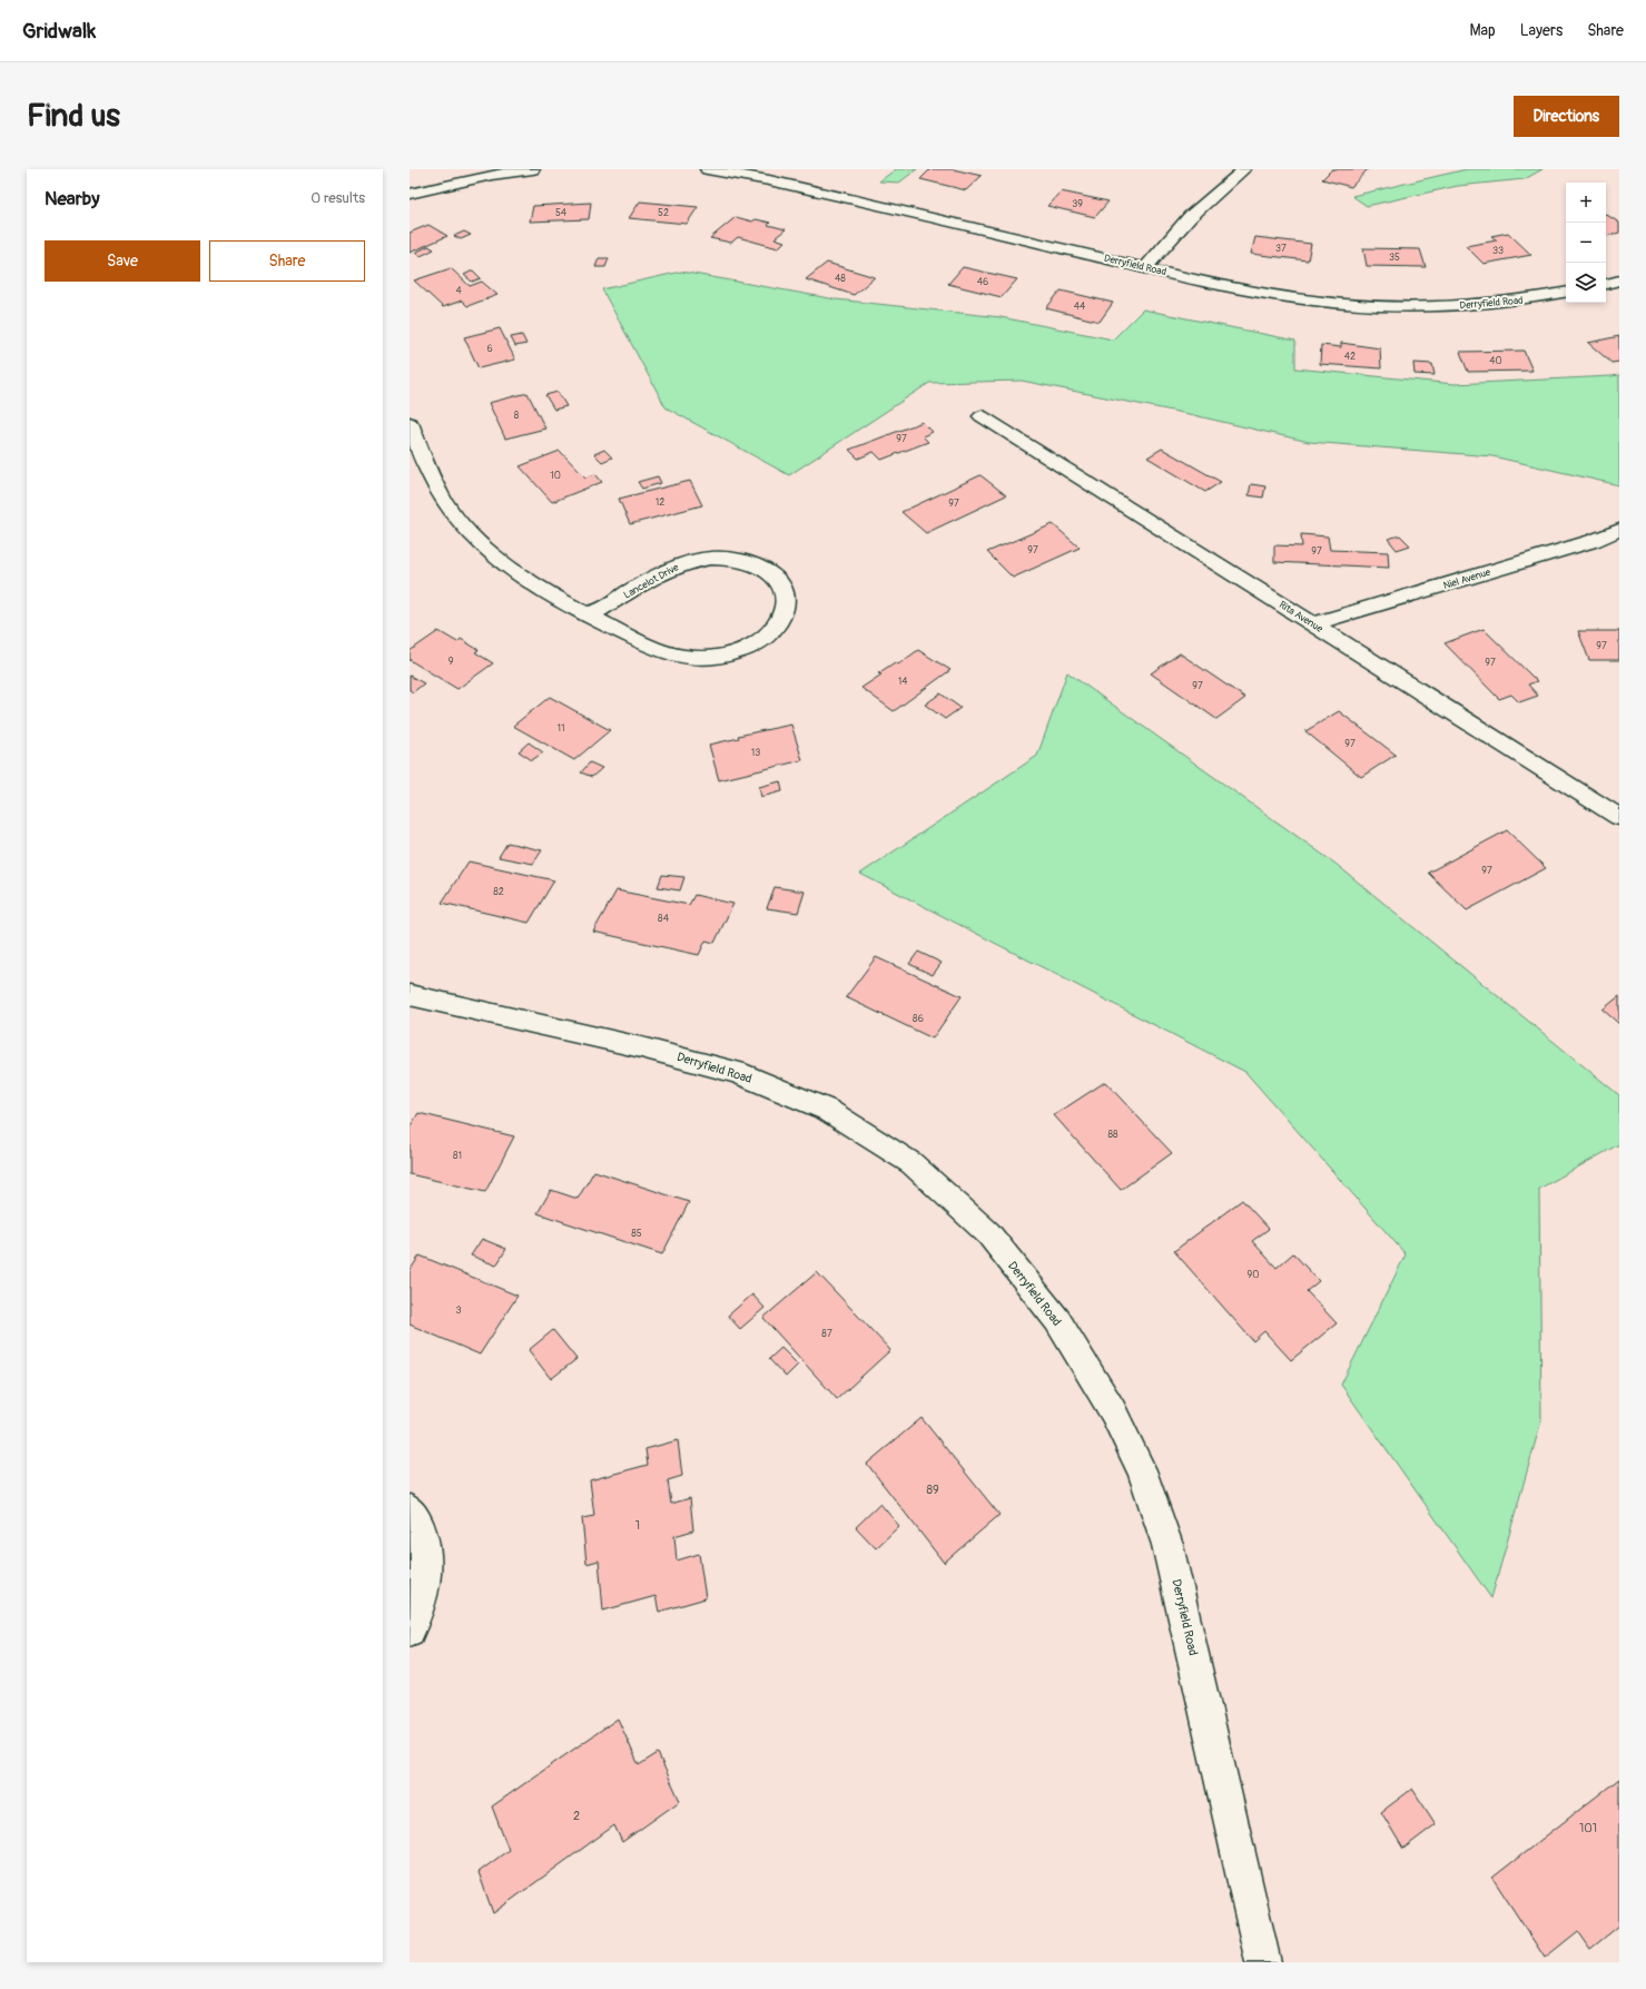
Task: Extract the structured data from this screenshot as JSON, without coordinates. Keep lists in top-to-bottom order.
{
  "streets": {
    "street": [
      "Derryfield Road",
      "Niel Avenue",
      "Lancelot Drive",
      "Rita Avenue"
    ]
  },
  "crossings": [
    ["Niel Avenue", "Rita Avenue"]
  ],
  "house_numbers": [
    "39",
    "54",
    "52",
    "37",
    "33",
    "35",
    "48",
    "46",
    "4",
    "44",
    "6",
    "42",
    "40",
    "8",
    "97",
    "10",
    "12",
    "97",
    "97",
    "97",
    "97",
    "9",
    "97",
    "14",
    "97",
    "11",
    "97",
    "13",
    "97",
    "82",
    "84",
    "86",
    "88",
    "81",
    "85",
    "90",
    "3",
    "87",
    "89",
    "1",
    "2",
    "101"
  ],
  "page": {
    "header": "Gridwalk",
    "nav": ["Map", "Layers", "Share"],
    "buttons": [
      "Directions",
      ["Save", "Share"]
    ],
    "title": "Find us",
    "heading": ["Nearby", "0 results"],
    "map_buttons": ["+", "−"]
  }
}
